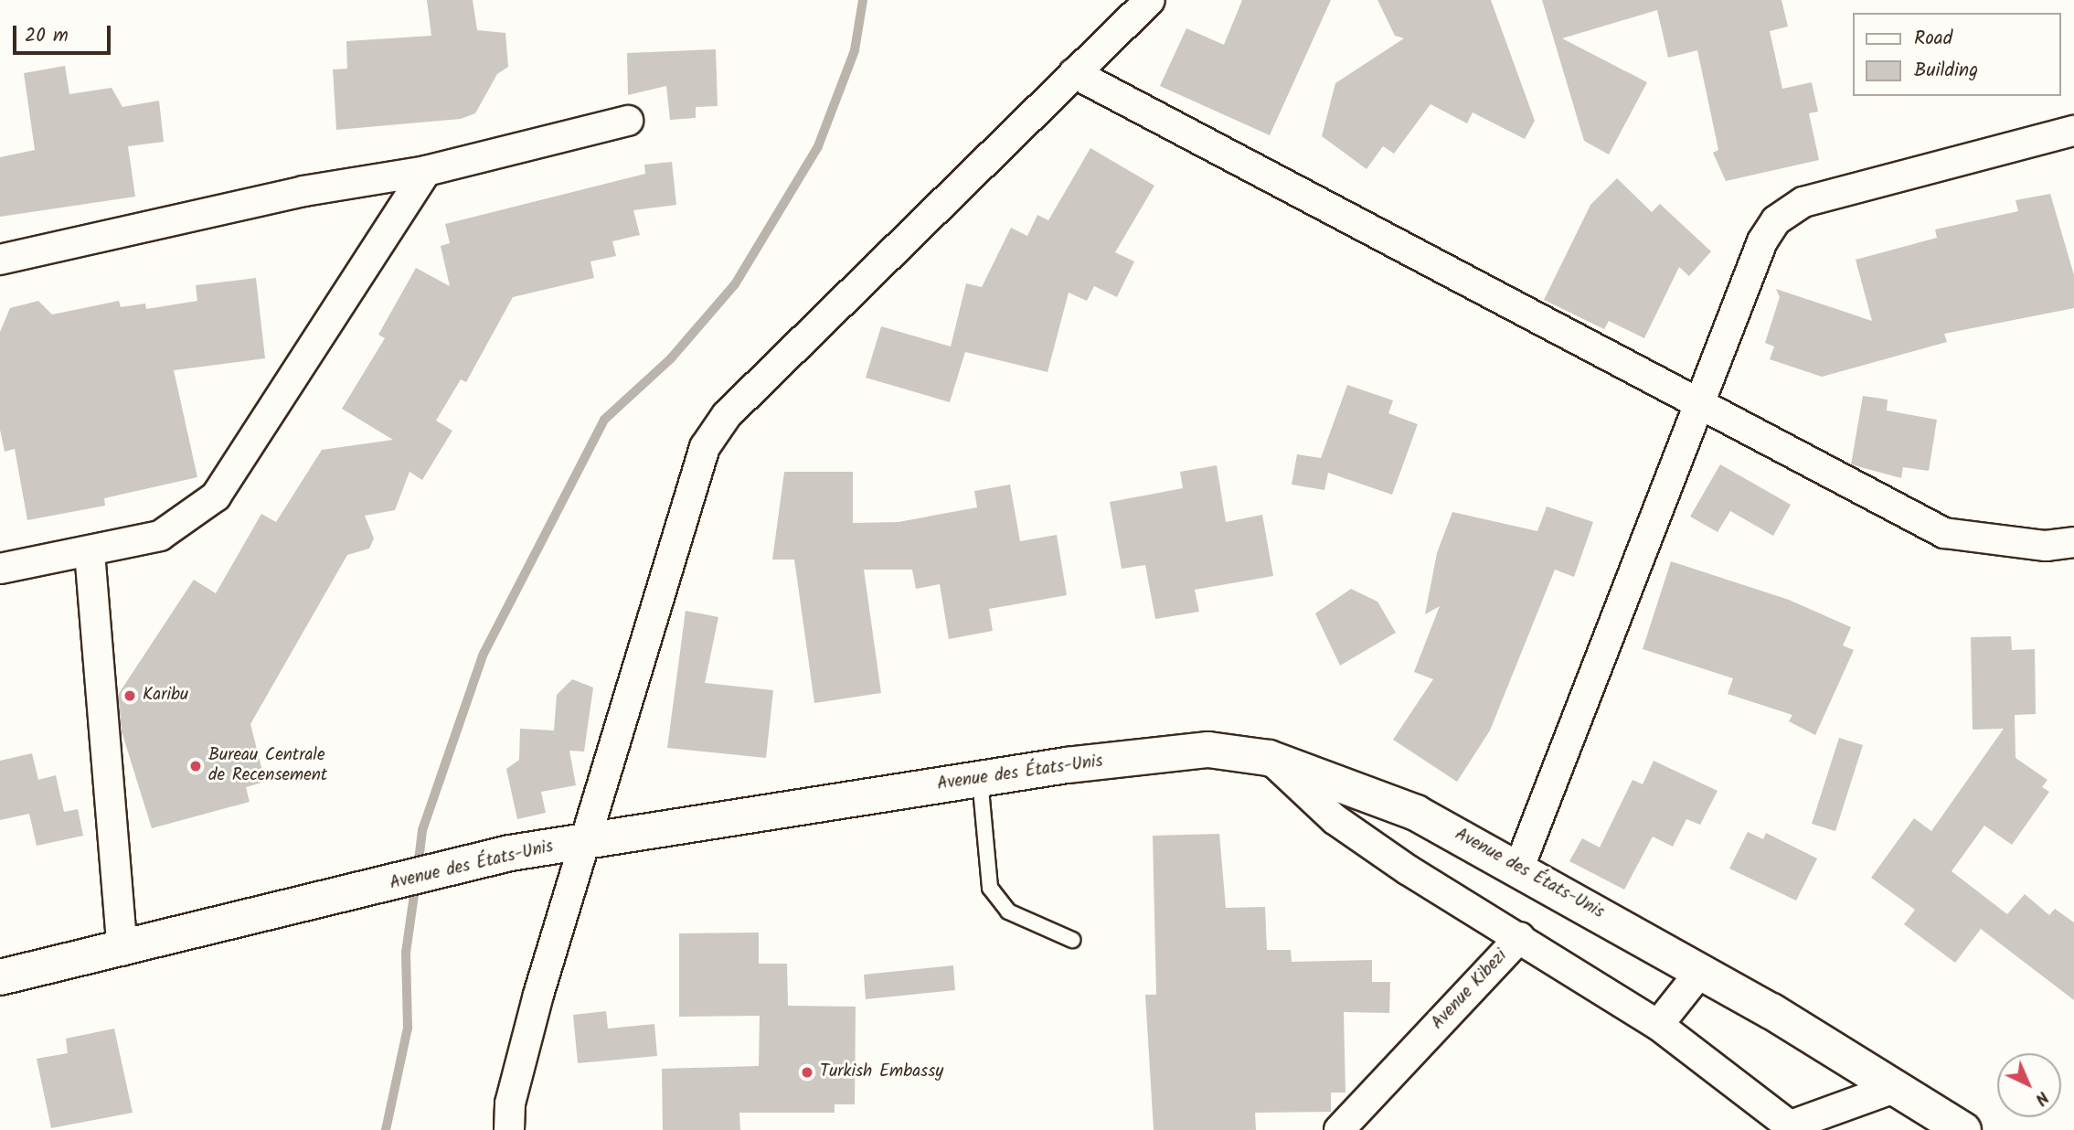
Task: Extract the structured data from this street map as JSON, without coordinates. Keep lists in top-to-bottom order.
{
  "streets": {
    "street": ["Avenue des États-Unis", "Avenue Kibezi"]
  },
  "places": ["Karibu", "Bureau Centrale de Recensement", "Turkish Embassy"],
  "legend": ["Road", "Building"],
  "scale_bar": "20 m",
  "north": "bottom right"
}
